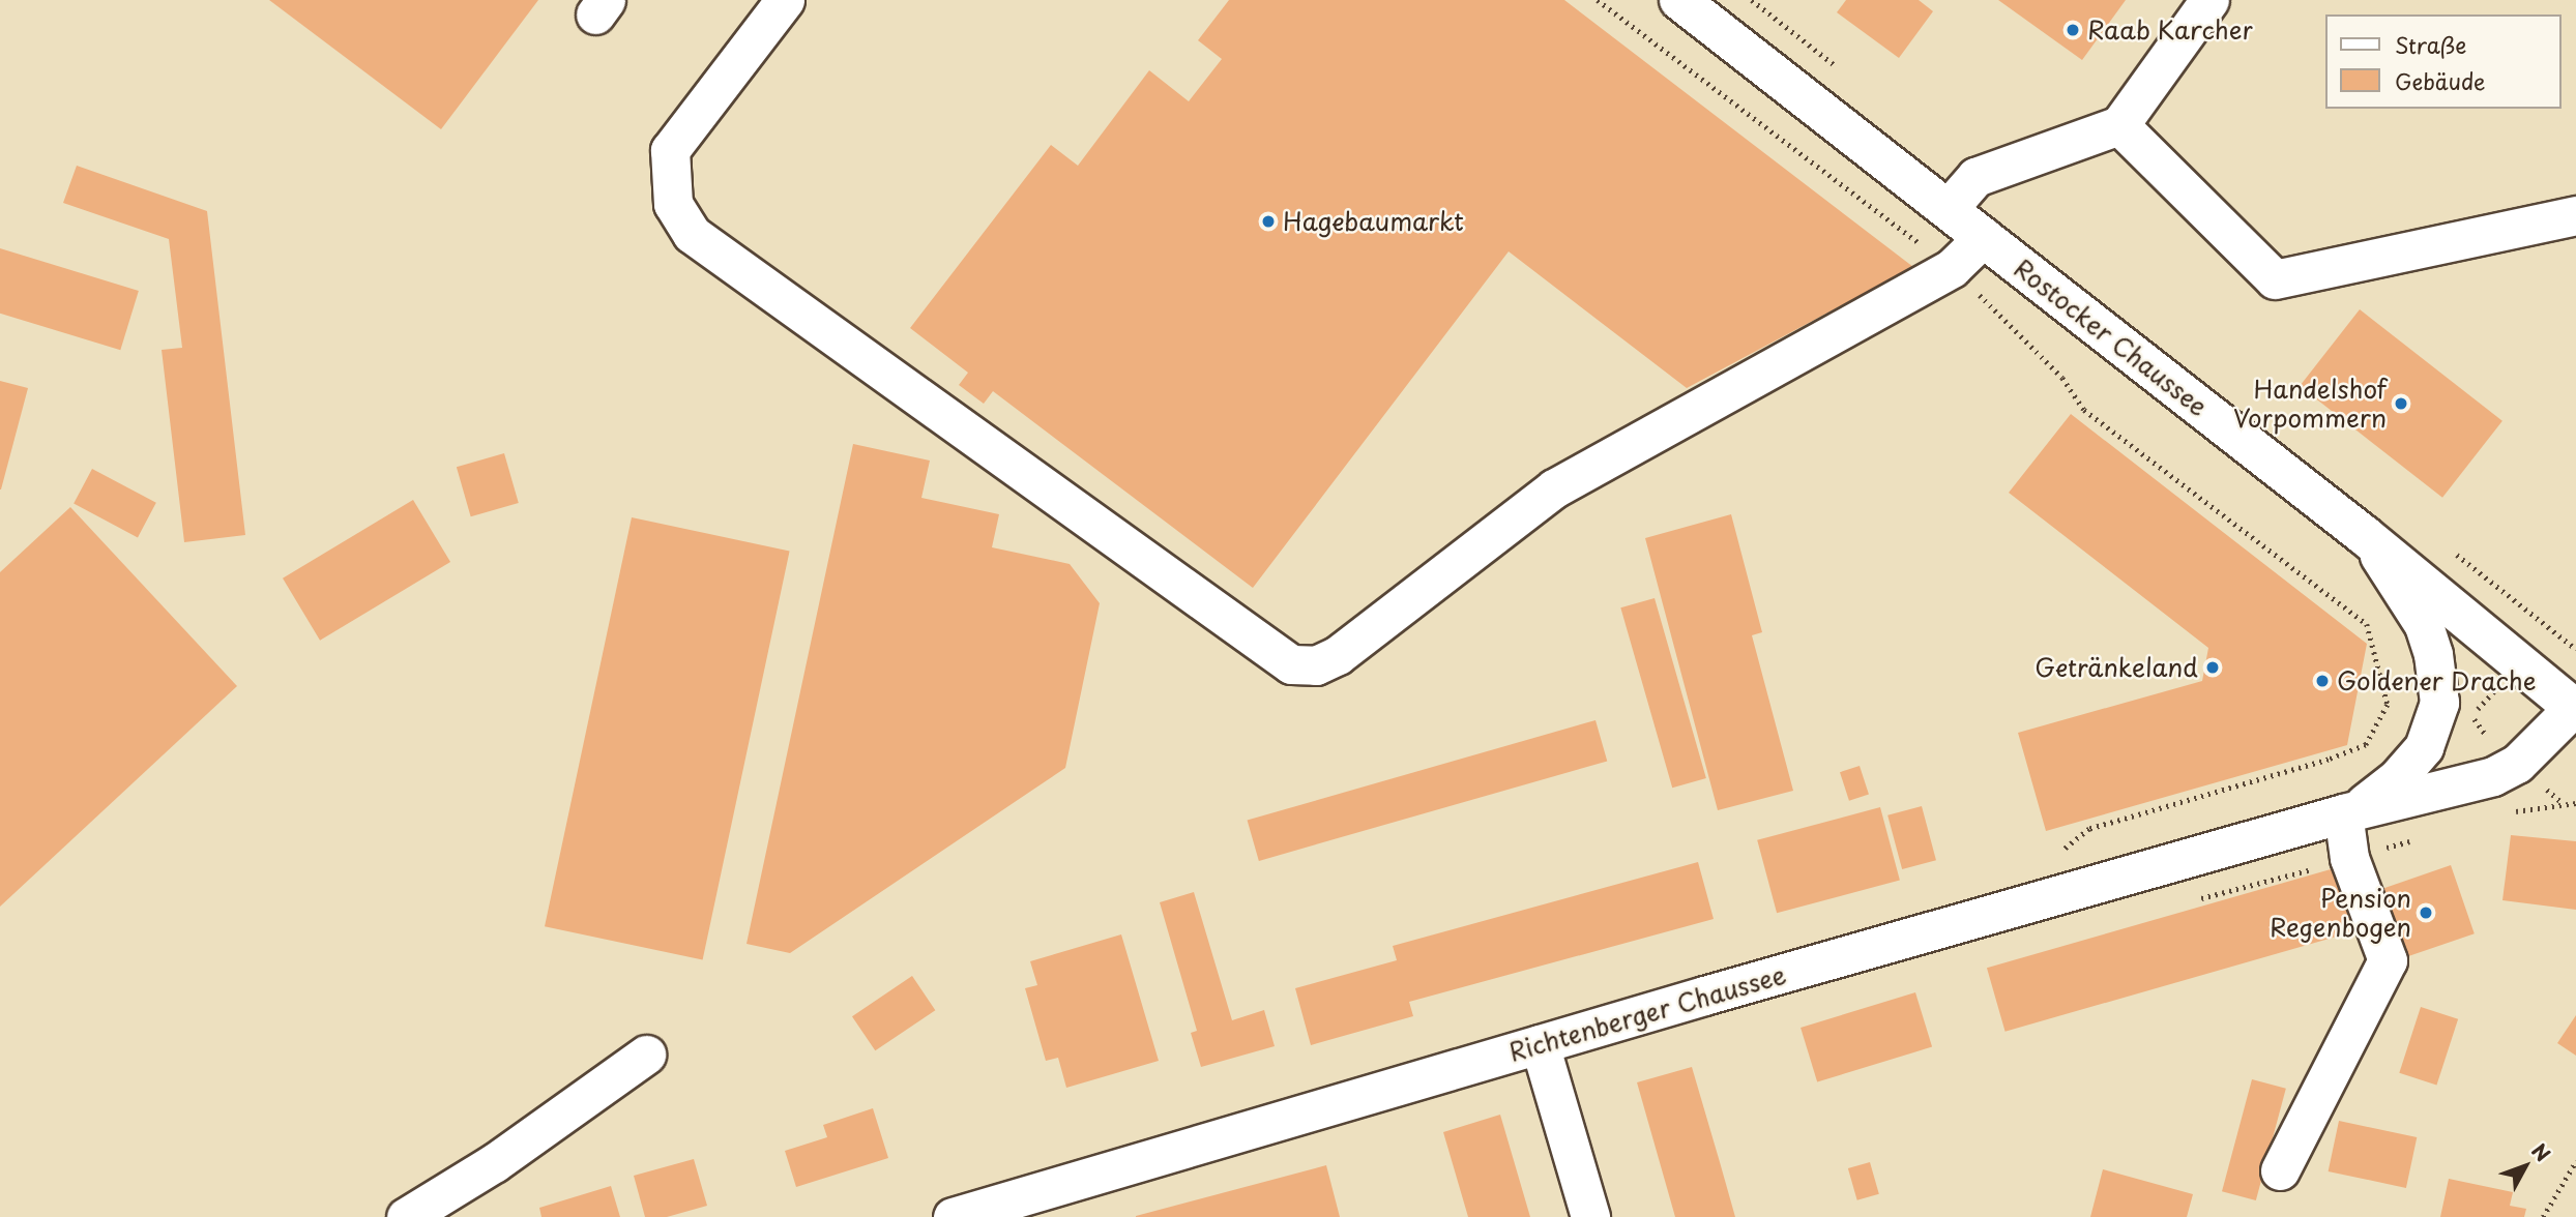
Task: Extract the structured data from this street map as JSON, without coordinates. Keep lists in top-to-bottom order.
{
  "streets": {
    "main road": ["Rostocker Chaussee"],
    "street": ["Richtenberger Chaussee"]
  },
  "crossings": [
    ["Rostocker Chaussee", "Richtenberger Chaussee"]
  ],
  "places": [
    "Raab Karcher",
    "Hagebaumarkt",
    "Handelshof Vorpommern",
    "Getränkeland",
    "Goldener Drache",
    "Pension Regenbogen"
  ],
  "legend": ["Straße", "Gebäude"],
  "north": "top right"
}
